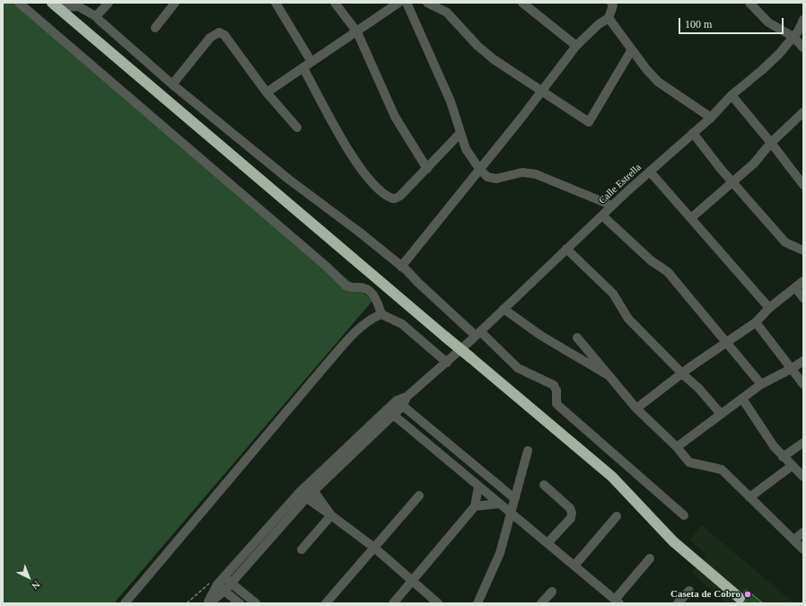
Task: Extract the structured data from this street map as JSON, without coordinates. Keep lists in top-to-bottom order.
{
  "streets": {
    "street": ["Calle Estrella"]
  },
  "places": ["Caseta de Cobro"],
  "scale_bar": "100 m",
  "north": "bottom right"
}
